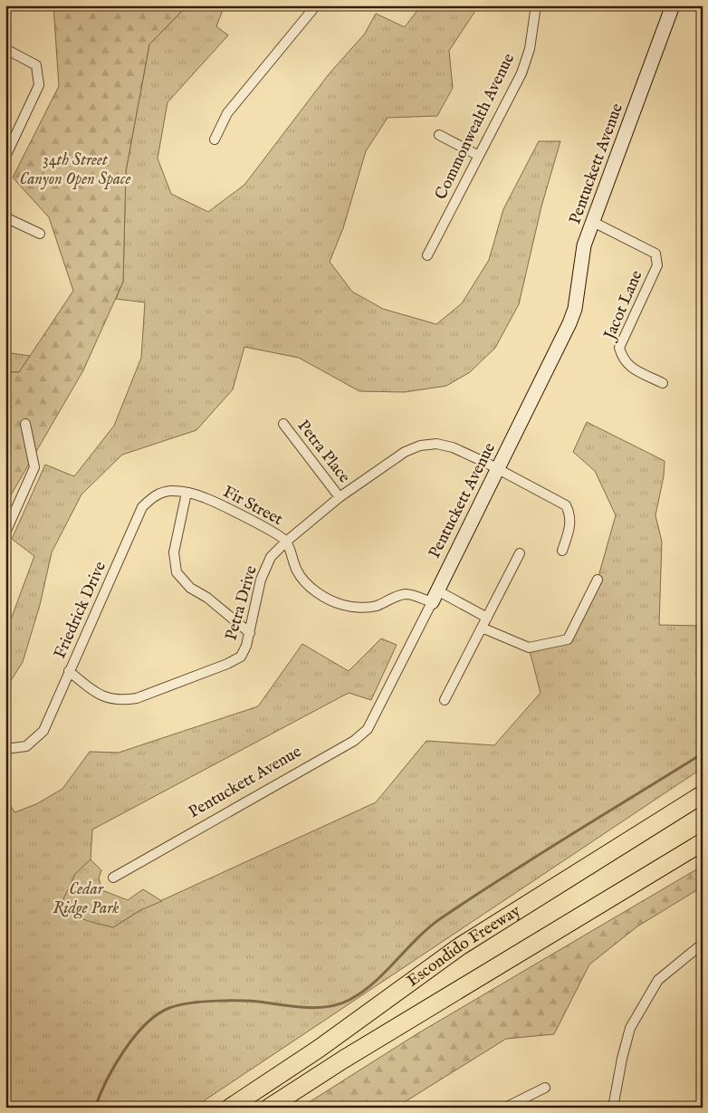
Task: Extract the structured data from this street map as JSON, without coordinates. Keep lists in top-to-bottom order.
{
  "streets": {
    "highway": ["Escondido Freeway"],
    "street": [
      "Commonwealth Avenue",
      "Pentuckett Avenue",
      "Jacot Lane",
      "Petra Place",
      "Fir Street",
      "Petra Drive",
      "Friedrick Drive"
    ]
  },
  "crossings": [
    ["Pentuckett Avenue", "Jacot Lane"],
    ["Pentuckett Avenue", "Fir Street"],
    ["Pentuckett Avenue", "Petra Drive"],
    ["Petra Place", "Petra Drive"],
    ["Fir Street", "Petra Drive"],
    ["Fir Street", "Friedrick Drive"],
    ["Petra Drive", "Friedrick Drive"]
  ],
  "parks": ["34th Street Canyon Open Space", "Cedar Ridge Park"]
}
